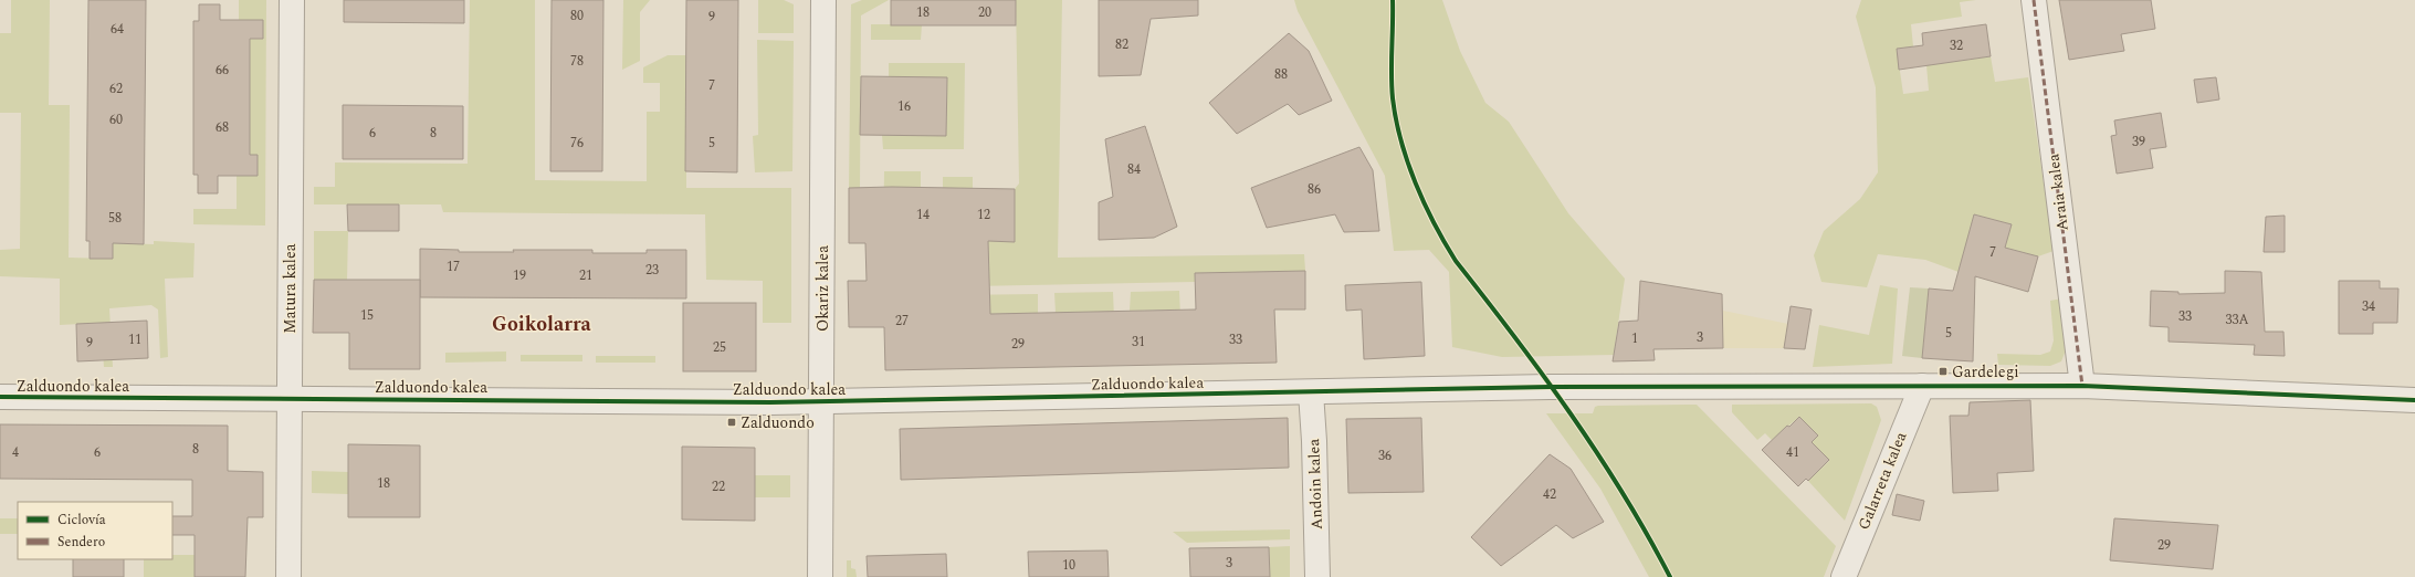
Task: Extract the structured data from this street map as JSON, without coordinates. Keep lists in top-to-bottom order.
{
  "streets": {
    "street": [
      "Araia kalea",
      "Matura kalea",
      "Okariz kalea",
      "Zalduondo kalea",
      "Galarreta kalea",
      "Andoin kalea"
    ]
  },
  "crossings": [
    ["Araia kalea", "Zalduondo kalea"],
    ["Matura kalea", "Zalduondo kalea"],
    ["Okariz kalea", "Zalduondo kalea"],
    ["Zalduondo kalea", "Galarreta kalea"],
    ["Zalduondo kalea", "Andoin kalea"]
  ],
  "districts": ["Goikolarra"],
  "places": {
    "transit": ["Gardelegi", "Zalduondo"]
  },
  "house_numbers": [
    "18",
    "20",
    "80",
    "9",
    "64",
    "82",
    "32",
    "78",
    "66",
    "88",
    "7",
    "62",
    "16",
    "60",
    "68",
    "6",
    "8",
    "39",
    "76",
    "5",
    "84",
    "86",
    "14",
    "12",
    "58",
    "7",
    "17",
    "23",
    "19",
    "21",
    "34",
    "15",
    "33",
    "33A",
    "27",
    "5",
    "3",
    "1",
    "11",
    "33",
    "31",
    "9",
    "29",
    "25",
    "8",
    "4",
    "6",
    "41",
    "36",
    "18",
    "22",
    "42",
    "29",
    "3",
    "10"
  ],
  "legend": ["Ciclovía", "Sendero"]
}
